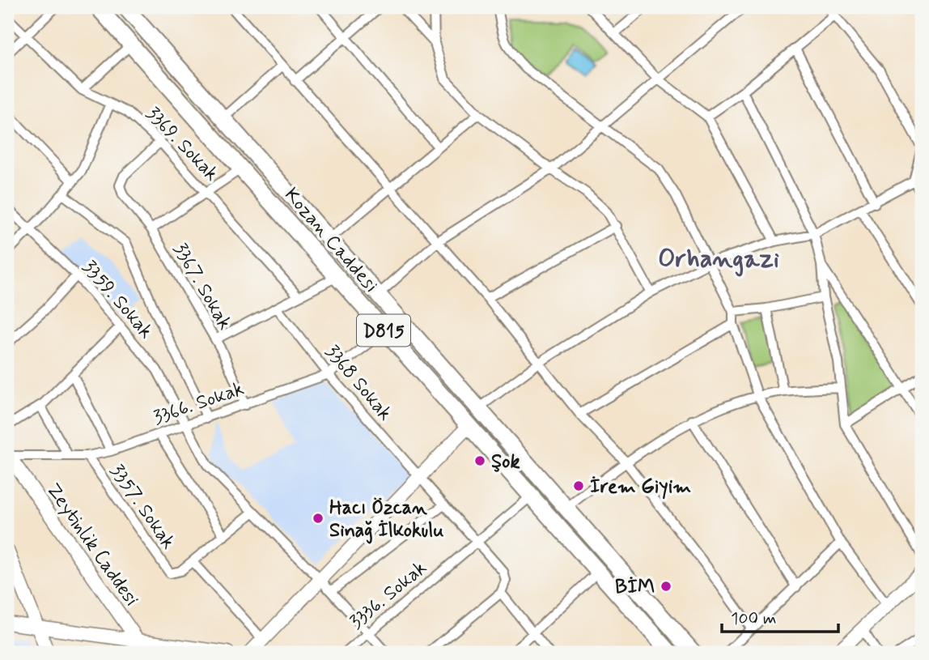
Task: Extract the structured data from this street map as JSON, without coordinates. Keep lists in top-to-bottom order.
{
  "streets": {
    "highway": ["Kozan Caddesi", "D815"],
    "street": [
      "3369. Sokak",
      "3367. Sokak",
      "3359. Sokak",
      "3368 Sokak",
      "3366. Sokak",
      "3357. Sokak",
      "Zeytinlik Caddesi",
      "3336. Sokak"
    ]
  },
  "crossings": [
    ["3369. Sokak", "3367. Sokak"],
    ["Kozan Caddesi", "3366. Sokak"],
    ["Kozan Caddesi", "3336. Sokak"],
    ["3367. Sokak", "3366. Sokak"],
    ["3359. Sokak", "3366. Sokak"],
    ["3359. Sokak", "3357. Sokak"],
    ["3359. Sokak", "3336. Sokak"],
    ["3368 Sokak", "3366. Sokak"],
    ["3368 Sokak", "3336. Sokak"],
    ["3366. Sokak", "3357. Sokak"],
    ["3366. Sokak", "Zeytinlik Caddesi"]
  ],
  "districts": ["Orhangazi"],
  "places": [
    "Şok",
    "İrem Giyim",
    "Hacı Özcan Sinağ İlkokulu",
    "BİM"
  ],
  "scale_bar": "100 m"
}
